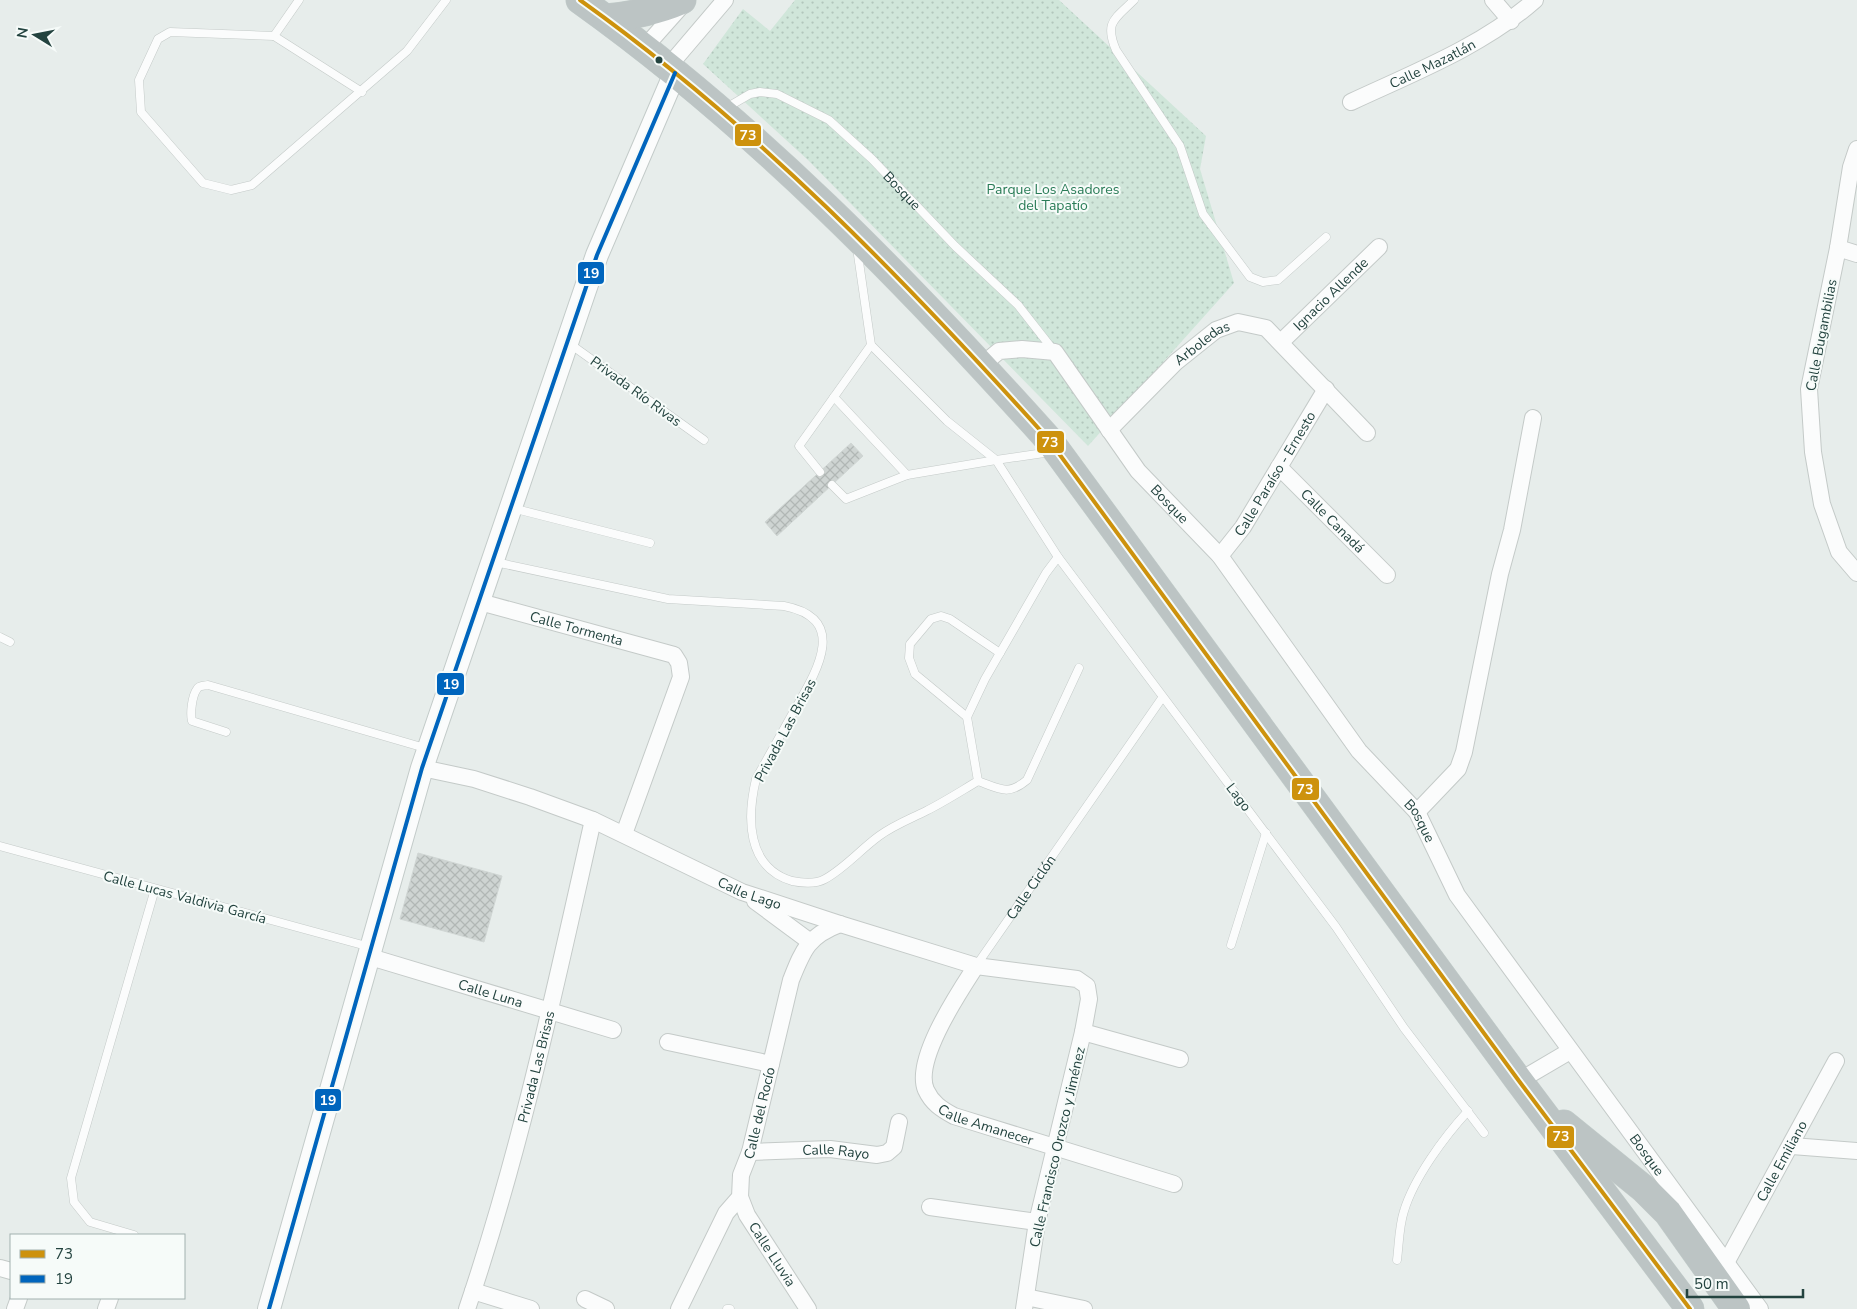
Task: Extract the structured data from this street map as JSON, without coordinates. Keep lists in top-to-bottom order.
{
  "streets": {
    "street": [
      "Calle Mazatlán",
      "Bosque",
      "Ignacio Allende",
      "Calle Bugambilias",
      "Arboledas",
      "Calle Paraíso - Ernesto",
      "Calle Canadá",
      "Calle Tormenta",
      "Privada Las Brisas",
      "Calle Ciclón",
      "Calle Lago",
      "Calle Luna",
      "Calle del Rocío",
      "Calle Amanecer",
      "Calle Francisco Orozco y Jiménez",
      "Calle Rayo",
      "Calle Emiliano",
      "Calle Lluvia"
    ],
    "lane": ["Privada Río Rivas", "Lago", "Calle Lucas Valdivia García"]
  },
  "crossings": [
    ["Bosque", "Arboledas"],
    ["Bosque", "Calle Paraíso - Ernesto"],
    ["Bosque", "Calle Emiliano"],
    ["Ignacio Allende", "Arboledas"],
    ["Arboledas", "Calle Paraíso - Ernesto"],
    ["Calle Paraíso - Ernesto", "Calle Canadá"],
    ["Calle Tormenta", "Calle Lago"],
    ["Privada Las Brisas", "Calle Lago"],
    ["Privada Las Brisas", "Calle Luna"],
    ["Lago", "Calle Ciclón"],
    ["Calle Ciclón", "Calle Lago"],
    ["Calle Ciclón", "Calle Amanecer"],
    ["Calle Lago", "Calle Francisco Orozco y Jiménez"],
    ["Calle Lucas Valdivia García", "Calle Luna"],
    ["Calle del Rocío", "Calle Rayo"],
    ["Calle del Rocío", "Calle Lluvia"],
    ["Calle Amanecer", "Calle Francisco Orozco y Jiménez"]
  ],
  "parks": ["Parque Los Asadores del Tapatío"],
  "lines": ["transit line 73", "transit line 19"],
  "legend": ["73", "19"],
  "scale_bar": "50 m",
  "north": "left"
}
